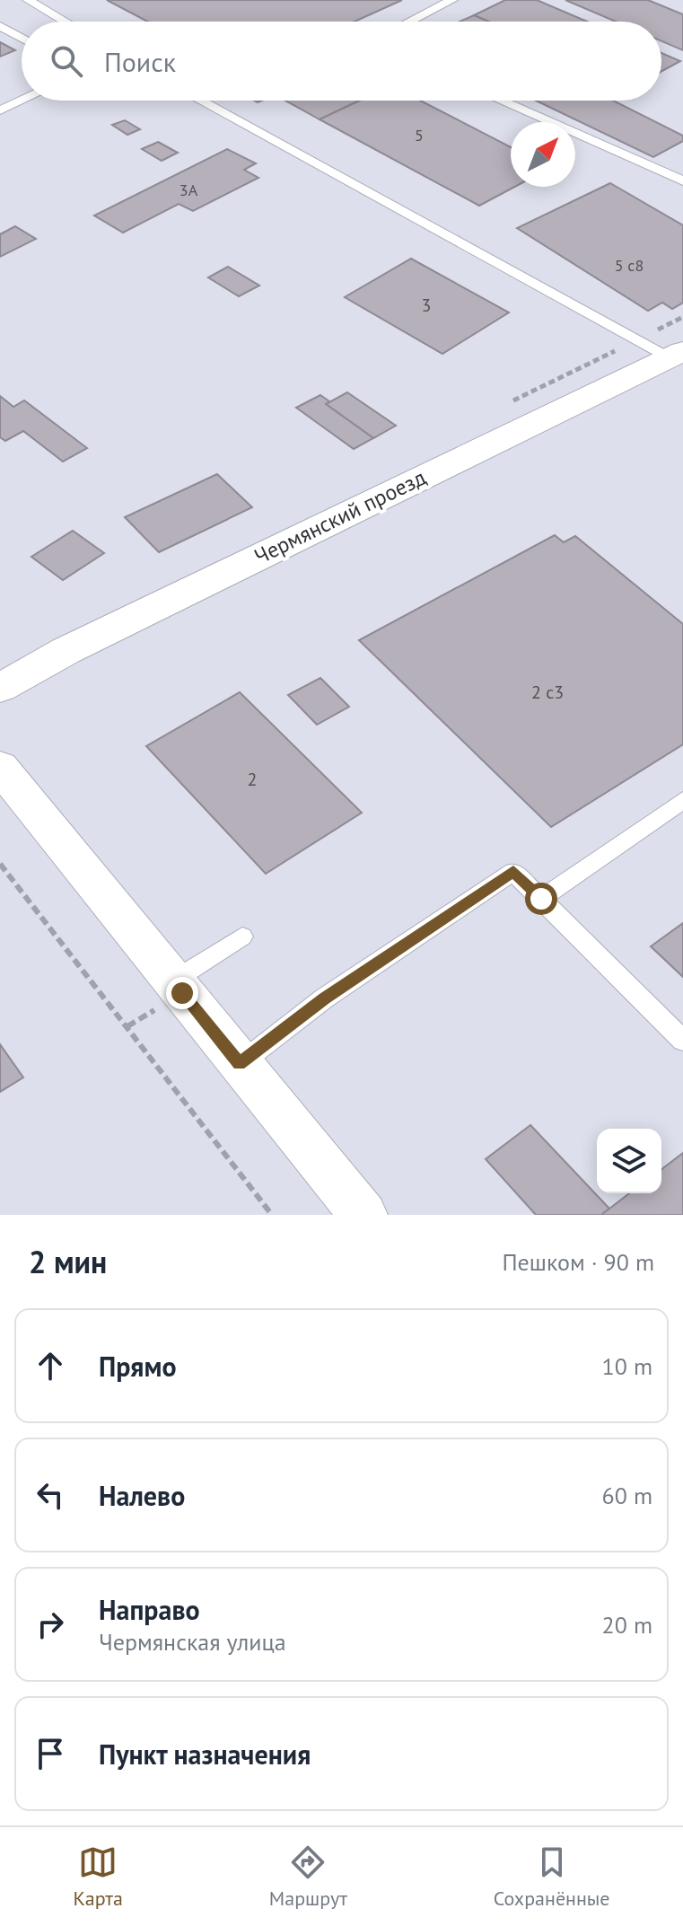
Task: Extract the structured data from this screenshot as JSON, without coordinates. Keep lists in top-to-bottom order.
{
  "streets": {
    "street": ["Чермянский проезд"]
  },
  "house_numbers": [
    "5",
    "3А",
    "5 с8",
    "3",
    "2 с3",
    "2"
  ],
  "north": "top right",
  "page": {
    "search": "Поиск",
    "heading": ["2 мин", "Пешком · 90 m"],
    "list": [
      ["Прямо", "10 m"],
      ["Налево", "60 m"],
      ["Направо", "Чермянская улица", "20 m"],
      "Пункт назначения"
    ],
    "nav": ["Карта", "Маршрут", "Сохранённые"]
  }
}
